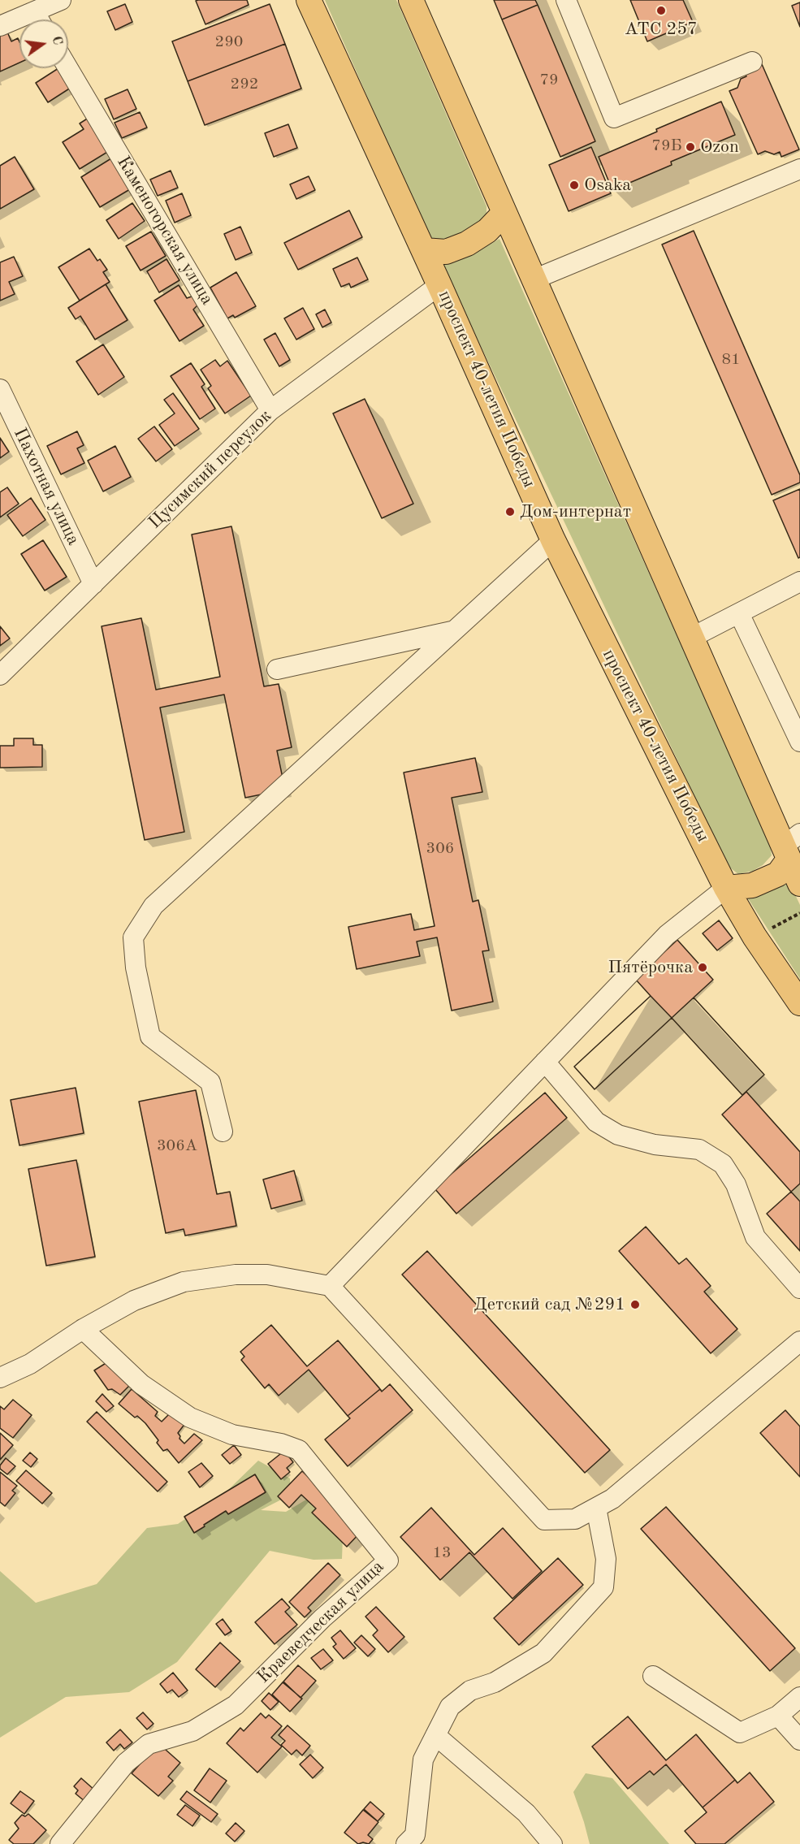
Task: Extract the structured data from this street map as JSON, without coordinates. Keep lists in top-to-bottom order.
{
  "streets": {
    "main road": ["проспект 40-летия Победы"],
    "street": [
      "Каменогорская улица",
      "Цусимский переулок",
      "Пахотная улица",
      "Краеведческая улица"
    ]
  },
  "crossings": [
    ["Каменогорская улица", "Цусимский переулок"],
    ["проспект 40-летия Победы", "Цусимский переулок"],
    ["Цусимский переулок", "Пахотная улица"]
  ],
  "places": [
    "АТС 257",
    "Ozon",
    "Osaka",
    "Дом-интернат",
    "Пятёрочка",
    "Детский сад №291"
  ],
  "house_numbers": [
    "290",
    "79",
    "292",
    "79Б",
    "81",
    "306",
    "306А",
    "13"
  ],
  "north": "right"
}
